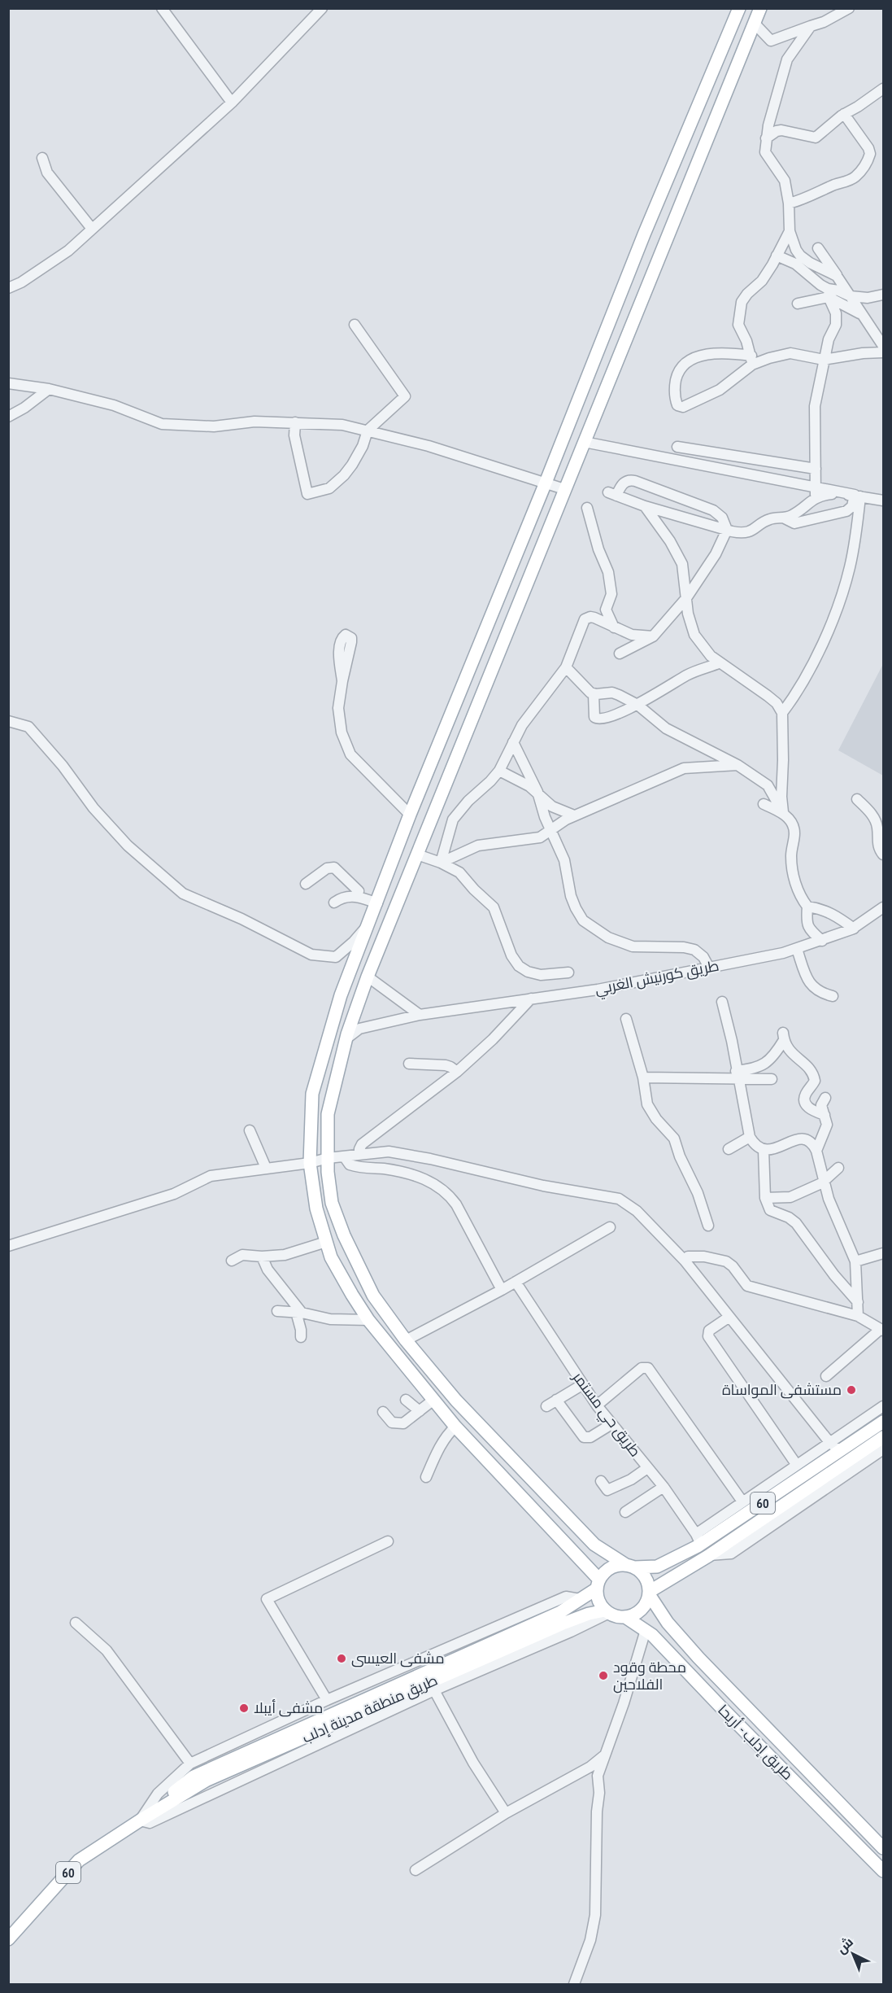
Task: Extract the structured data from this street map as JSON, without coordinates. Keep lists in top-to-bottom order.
{
  "streets": {
    "main road": ["60", "طريق منطقة مدينة إدلب", "طريق إدلب - أريحا"],
    "street": ["طريق كورنيش الغربي", "طريق حي مستمر"]
  },
  "crossings": [
    ["طريق حي مستمر", "60"],
    ["60", "طريق منطقة مدينة إدلب"],
    ["60", "طريق إدلب - أريحا"],
    ["طريق منطقة مدينة إدلب", "طريق إدلب - أريحا"]
  ],
  "places": [
    "مستشفى المواساة",
    "مشفى العيسى",
    "محطة وقود الفلاحين",
    "مشفى أيبلا"
  ],
  "north": "top left"
}
